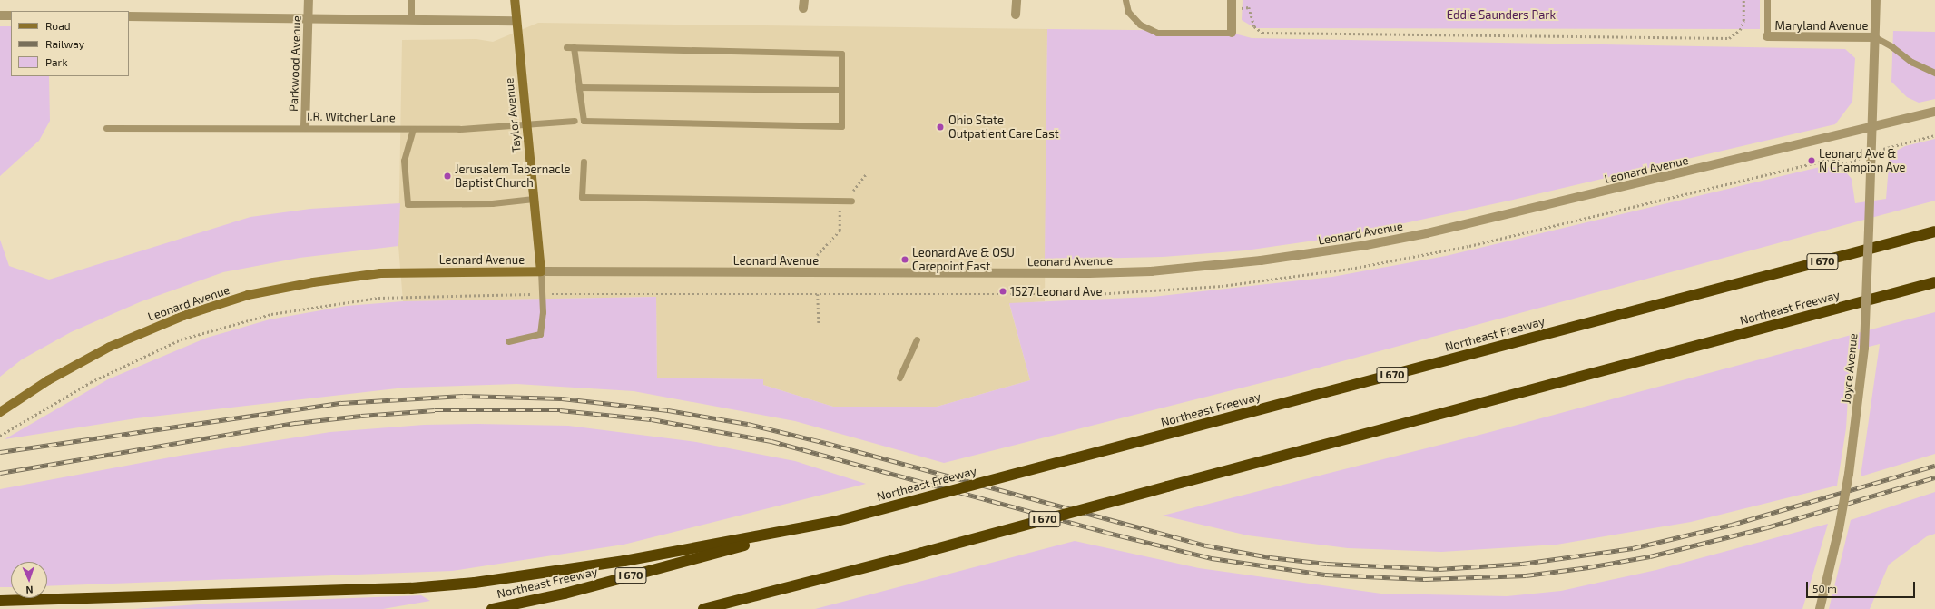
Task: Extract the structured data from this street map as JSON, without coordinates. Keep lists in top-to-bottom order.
{
  "streets": {
    "highway": ["I 670", "Northeast Freeway"],
    "main road": ["Taylor Avenue", "Leonard Avenue"],
    "street": ["Maryland Avenue", "Parkwood Avenue", "Joyce Avenue"],
    "lane": ["I.R. Witcher Lane"]
  },
  "crossings": [
    ["Maryland Avenue", "Joyce Avenue"],
    ["Parkwood Avenue", "I.R. Witcher Lane"],
    ["Taylor Avenue", "I.R. Witcher Lane"],
    ["Taylor Avenue", "Leonard Avenue"],
    ["Leonard Avenue", "Joyce Avenue"]
  ],
  "parks": ["Eddie Saunders Park"],
  "places": [
    "Ohio State Outpatient Care East",
    "Leonard Ave & N Champion Ave",
    "Jerusalem Tabernacle Baptist Church",
    "Leonard Ave & OSU Carepoint East",
    "1527 Leonard Ave"
  ],
  "legend": ["Road", "Railway", "Park"],
  "scale_bar": "50 m",
  "north": "bottom"
}
